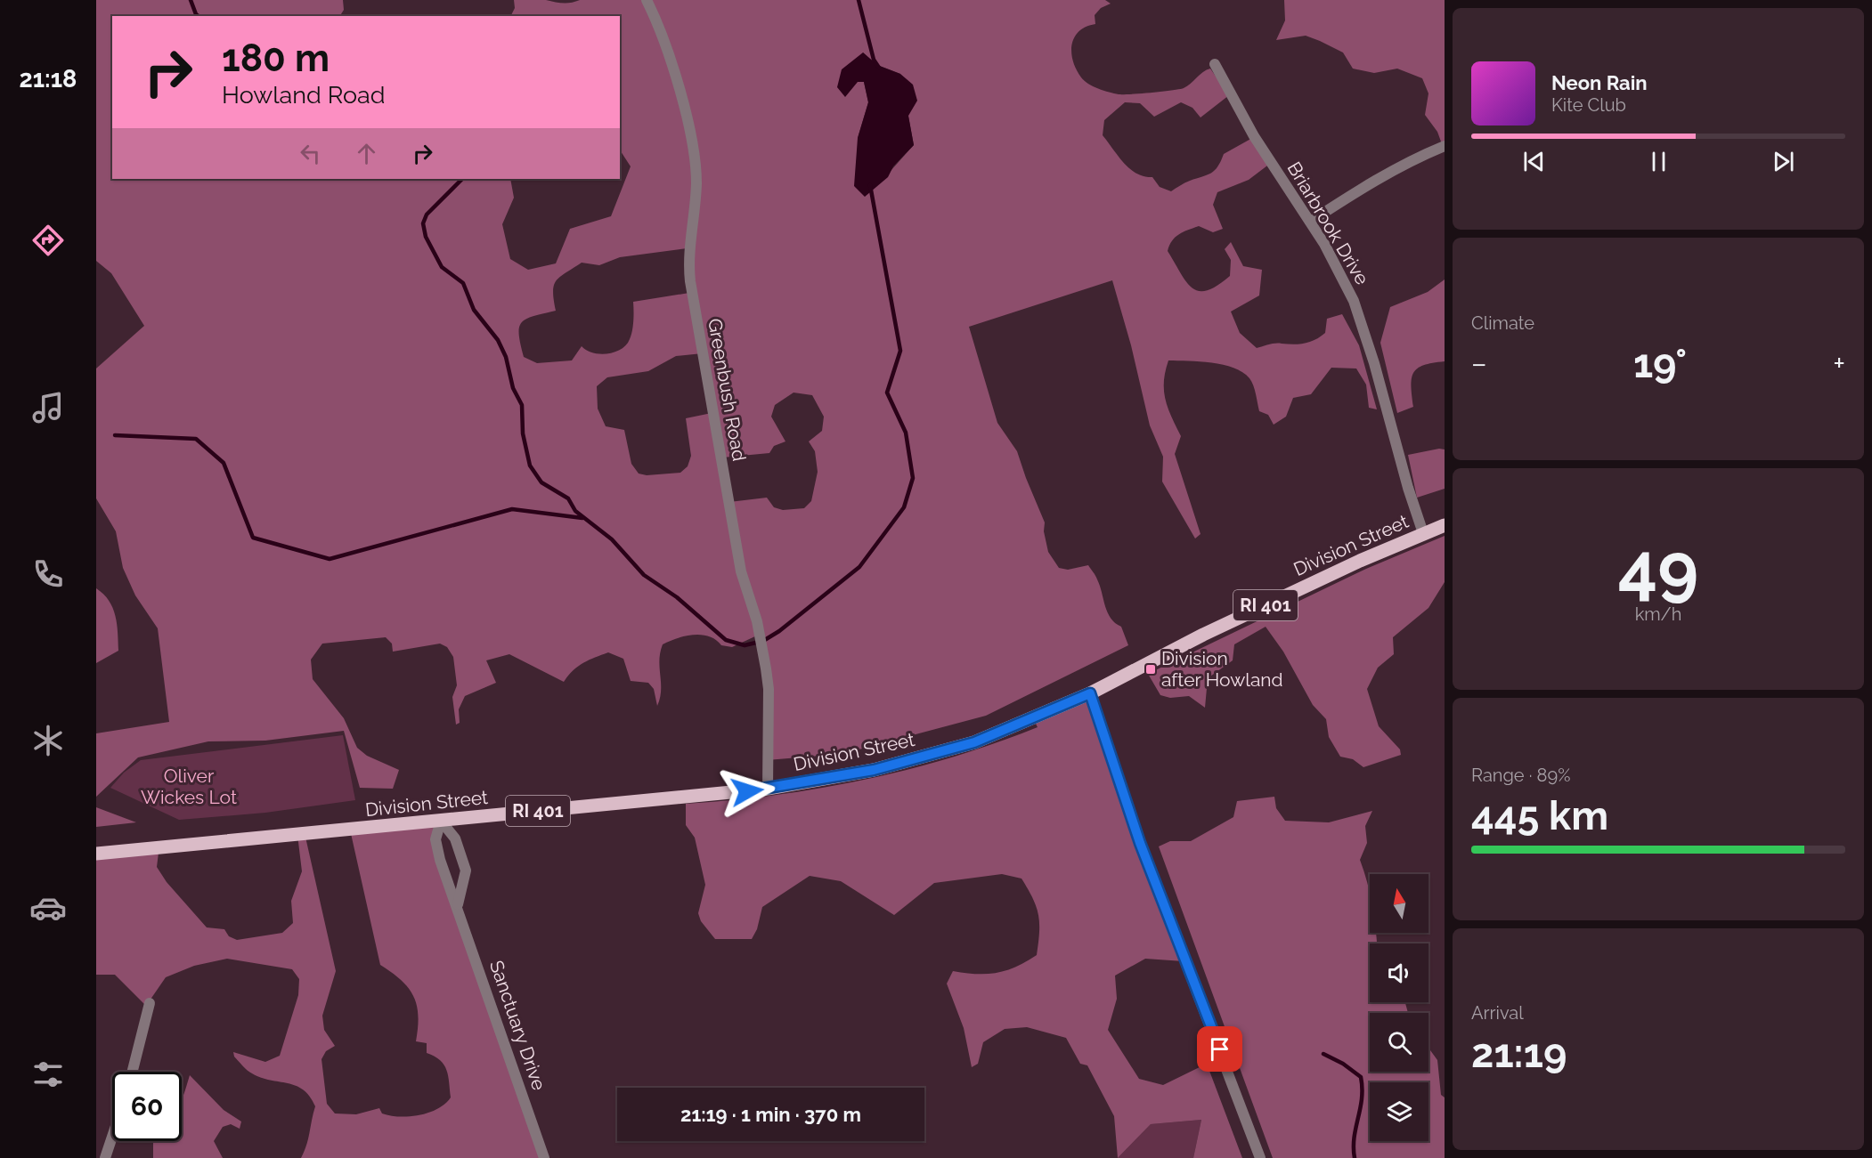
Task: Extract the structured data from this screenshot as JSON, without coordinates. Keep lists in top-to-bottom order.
{
  "streets": {
    "main road": ["Division Street", "RI 401"],
    "street": ["Briarbrook Drive", "Greenbush Road", "Sanctuary Drive"]
  },
  "crossings": [
    ["Briarbrook Drive", "Division Street"],
    ["Greenbush Road", "Division Street"],
    ["Division Street", "Sanctuary Drive"]
  ],
  "parks": ["Oliver Wickes Lot"],
  "places": {
    "transit": ["Division after Howland"]
  },
  "north": "top",
  "page": {
    "tabs": "21:18",
    "turn": ["180 m", "Howland Road"],
    "song": ["Neon Rain", "Kite Club"],
    "tile": [
      "Climate",
      ["49", "km/h"],
      ["Range · 89%", "445 km"],
      ["Arrival", "21:19"]
    ],
    "heat": ["−", "19°", "+"],
    "limit": "60",
    "trip": "21:19 · 1 min · 370 m"
  }
}
